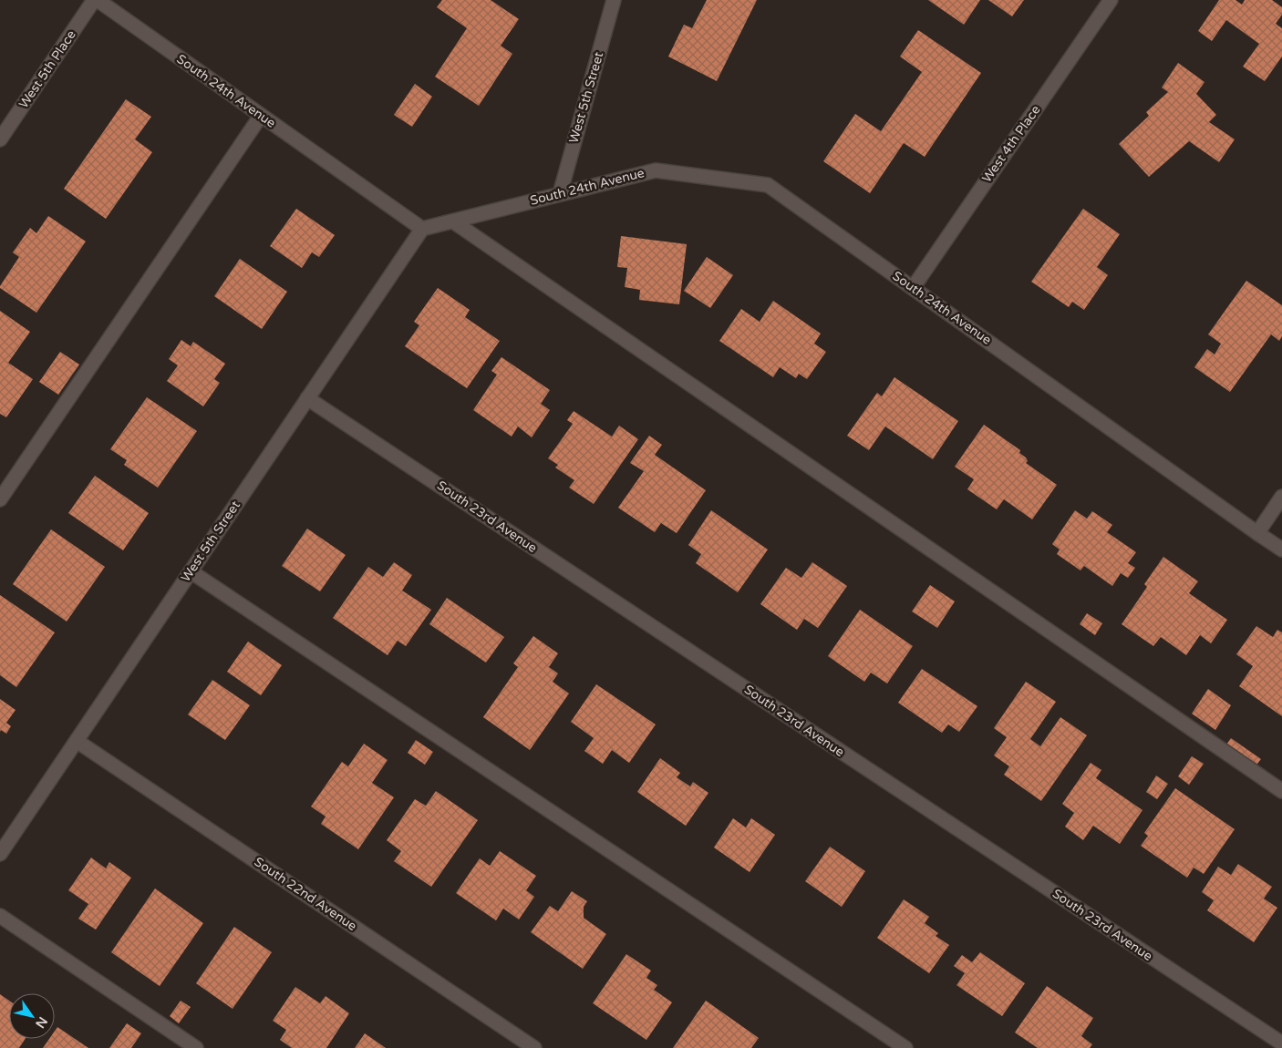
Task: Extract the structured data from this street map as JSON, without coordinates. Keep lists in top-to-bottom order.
{
  "streets": {
    "street": [
      "West 5th Place",
      "South 24th Avenue",
      "West 5th Street",
      "West 4th Place",
      "South 23rd Avenue",
      "South 22nd Avenue"
    ]
  },
  "crossings": [
    ["South 24th Avenue", "West 5th Street"],
    ["South 24th Avenue", "West 4th Place"],
    ["West 5th Street", "South 23rd Avenue"],
    ["West 5th Street", "South 22nd Avenue"]
  ],
  "north": "bottom right"
}
